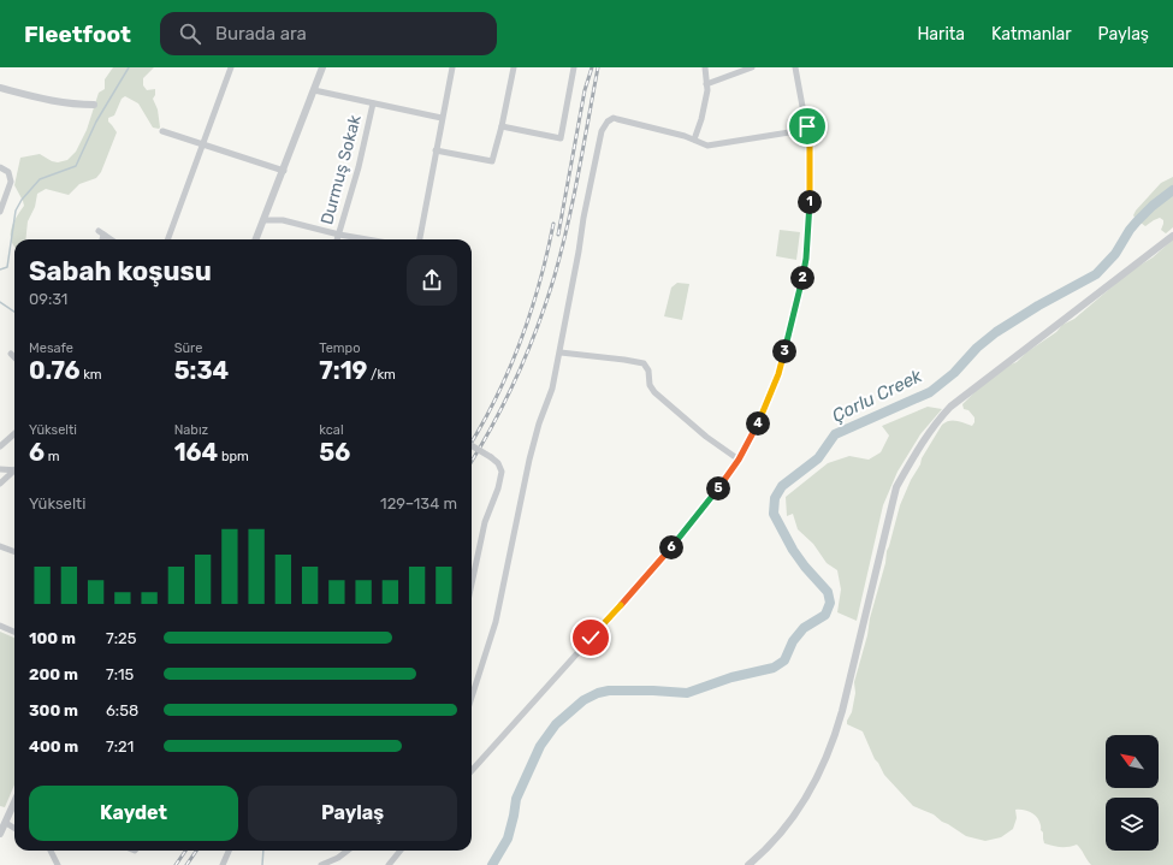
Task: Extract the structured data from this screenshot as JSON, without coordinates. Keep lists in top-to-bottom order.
{
  "streets": {
    "street": ["Durmuş Sokak"]
  },
  "water": ["Çorlu Creek"],
  "north": "top left",
  "page": {
    "header": "Fleetfoot",
    "search": "Burada ara",
    "nav": ["Harita", "Katmanlar", "Paylaş"],
    "pins": [
      "1",
      "2",
      "3",
      "4",
      "5",
      "6"
    ],
    "heading": ["Sabah koşusu", "09:31"],
    "stats": [
      ["Mesafe", "0.76 km"],
      ["Süre", "5:34"],
      ["Tempo", "7:19 /km"],
      ["Yükselti", "6 m"],
      ["Nabız", "164 bpm"],
      ["kcal", "56"]
    ],
    "chart": ["Yükselti", "129–134 m"],
    "list": [
      {
        "name": "100 m",
        "note": "7:25"
      },
      {
        "name": "200 m",
        "note": "7:15"
      },
      {
        "name": "300 m",
        "note": "6:58"
      },
      {
        "name": "400 m",
        "note": "7:21"
      }
    ],
    "buttons": ["Kaydet", "Paylaş"]
  }
}
